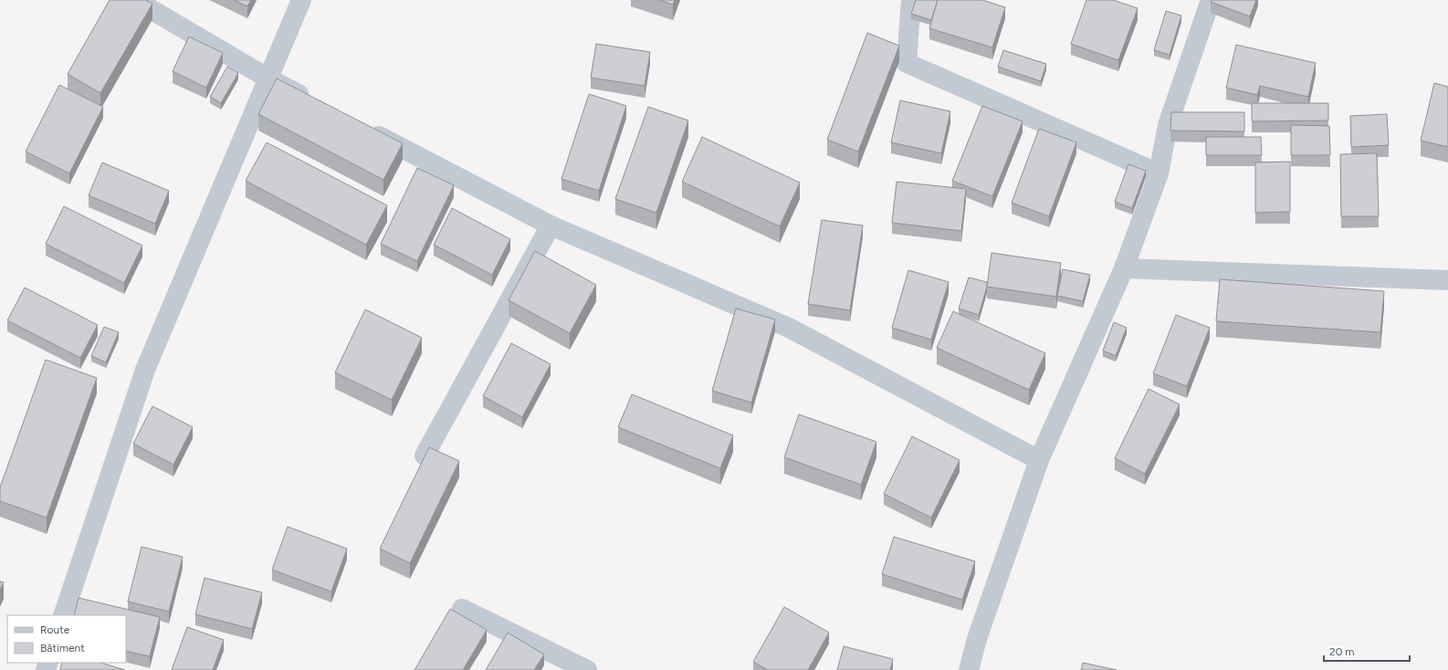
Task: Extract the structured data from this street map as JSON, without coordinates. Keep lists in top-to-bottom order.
{
  "legend": ["Route", "Bâtiment"],
  "scale_bar": "20 m"
}
